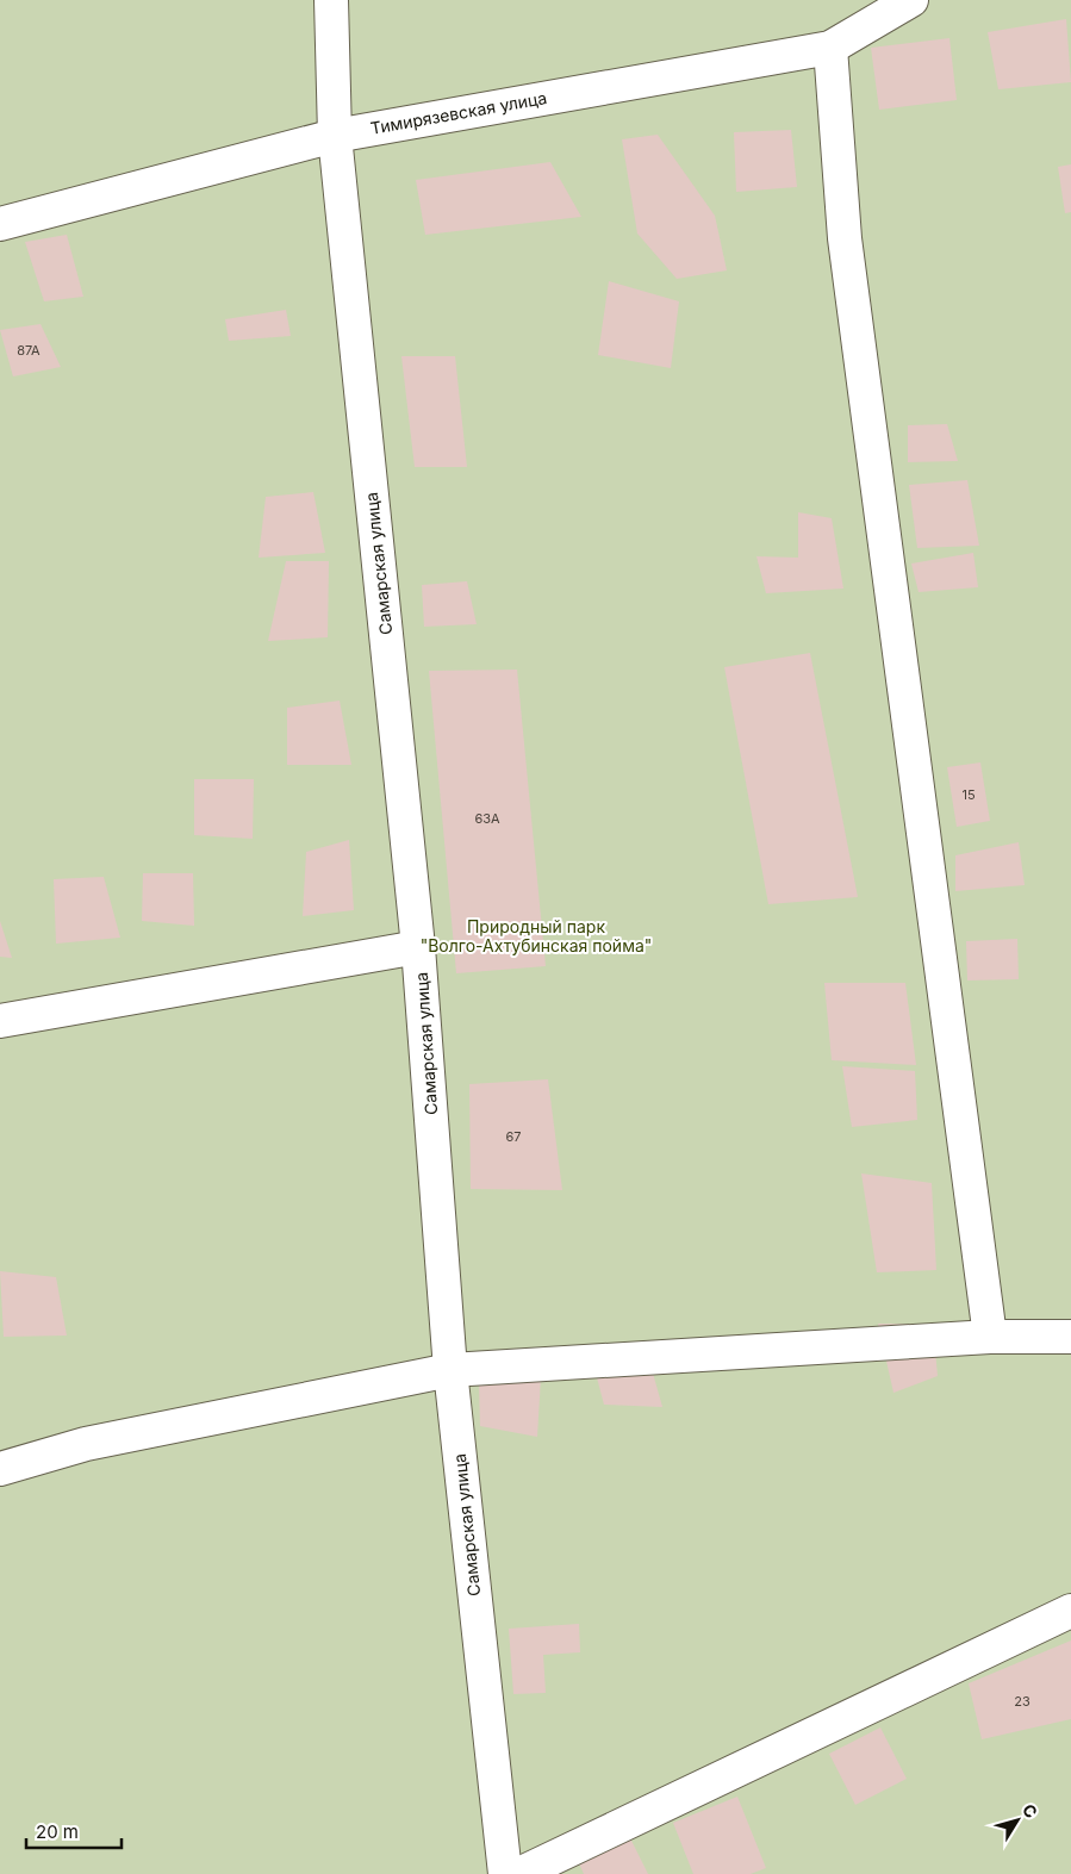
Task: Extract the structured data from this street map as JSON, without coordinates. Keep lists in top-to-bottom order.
{
  "streets": {
    "street": ["Тимирязевская улица", "Самарская улица"]
  },
  "crossings": [
    ["Тимирязевская улица", "Самарская улица"]
  ],
  "parks": ["Природный парк \"Волго-Ахтубинская пойма\""],
  "house_numbers": [
    "87А",
    "15",
    "63А",
    "67",
    "23"
  ],
  "scale_bar": "20 m",
  "north": "top right"
}
